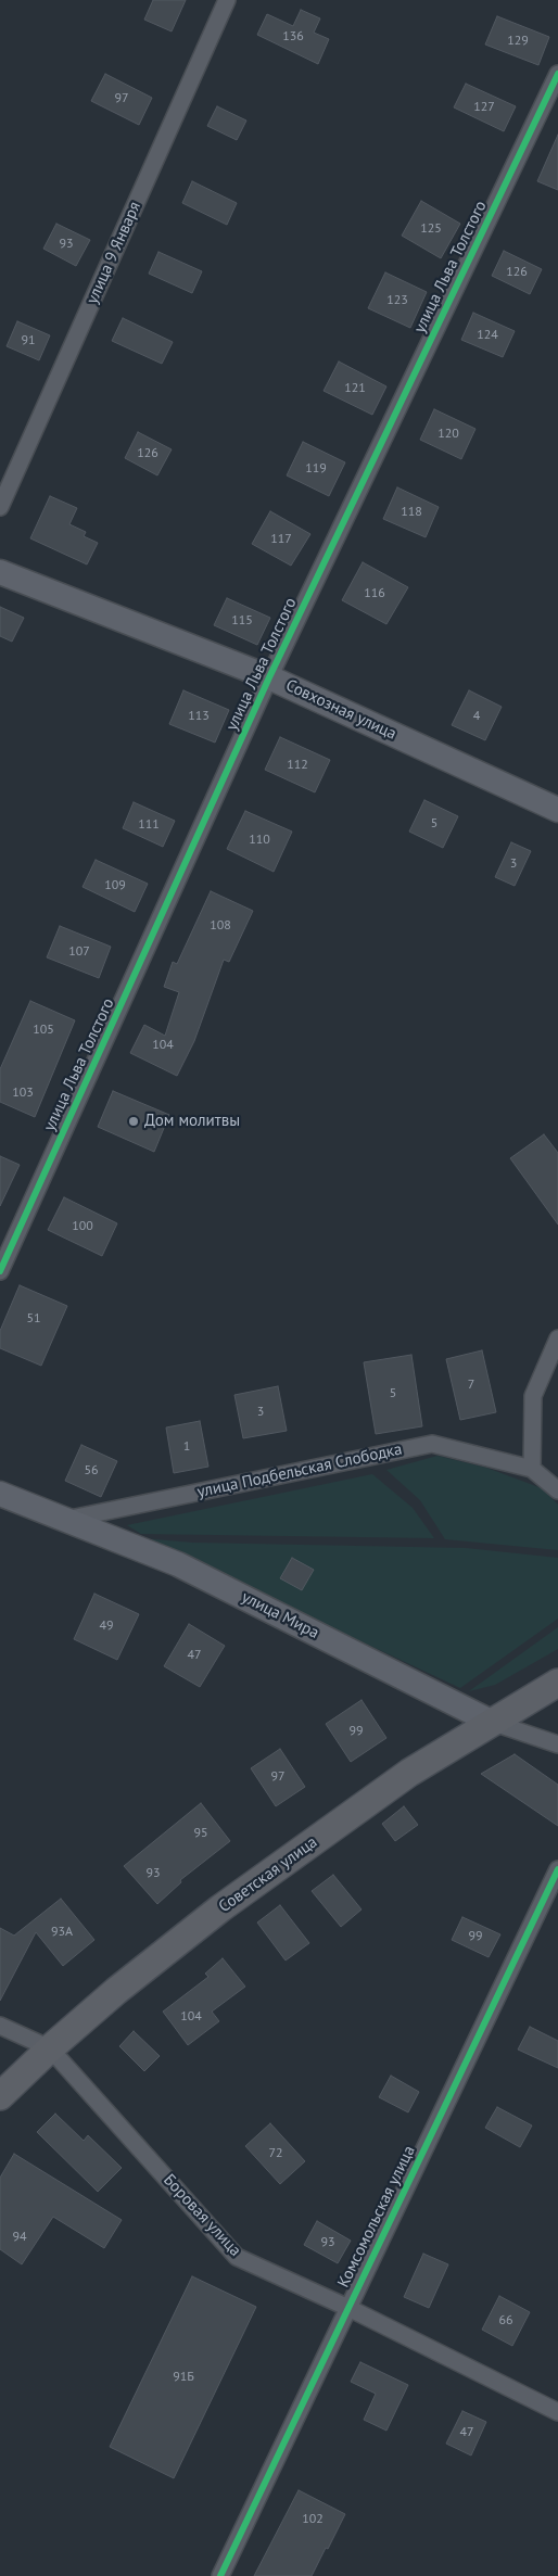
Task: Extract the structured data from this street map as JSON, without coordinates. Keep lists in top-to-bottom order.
{
  "streets": {
    "main road": ["Совхозная улица", "улица Мира", "Советская улица"],
    "street": [
      "улица 9 Января",
      "улица Льва Толстого",
      "улица Подбельская Слободка",
      "Боровая улица",
      "Комсомольская улица"
    ]
  },
  "crossings": [
    ["улица Льва Толстого", "Совхозная улица"],
    ["улица Подбельская Слободка", "улица Мира"],
    ["улица Мира", "Советская улица"],
    ["Советская улица", "Боровая улица"],
    ["Боровая улица", "Комсомольская улица"]
  ],
  "places": ["Дом молитвы"],
  "house_numbers": [
    "136",
    "129",
    "97",
    "127",
    "125",
    "93",
    "126",
    "123",
    "124",
    "91",
    "121",
    "120",
    "126",
    "119",
    "118",
    "117",
    "116",
    "115",
    "113",
    "4",
    "112",
    "5",
    "111",
    "110",
    "3",
    "109",
    "108",
    "107",
    "105",
    "104",
    "103",
    "100",
    "51",
    "7",
    "5",
    "3",
    "1",
    "56",
    "49",
    "47",
    "99",
    "97",
    "95",
    "93",
    "93А",
    "99",
    "104",
    "72",
    "94",
    "93",
    "66",
    "91Б",
    "47",
    "102"
  ]
}
